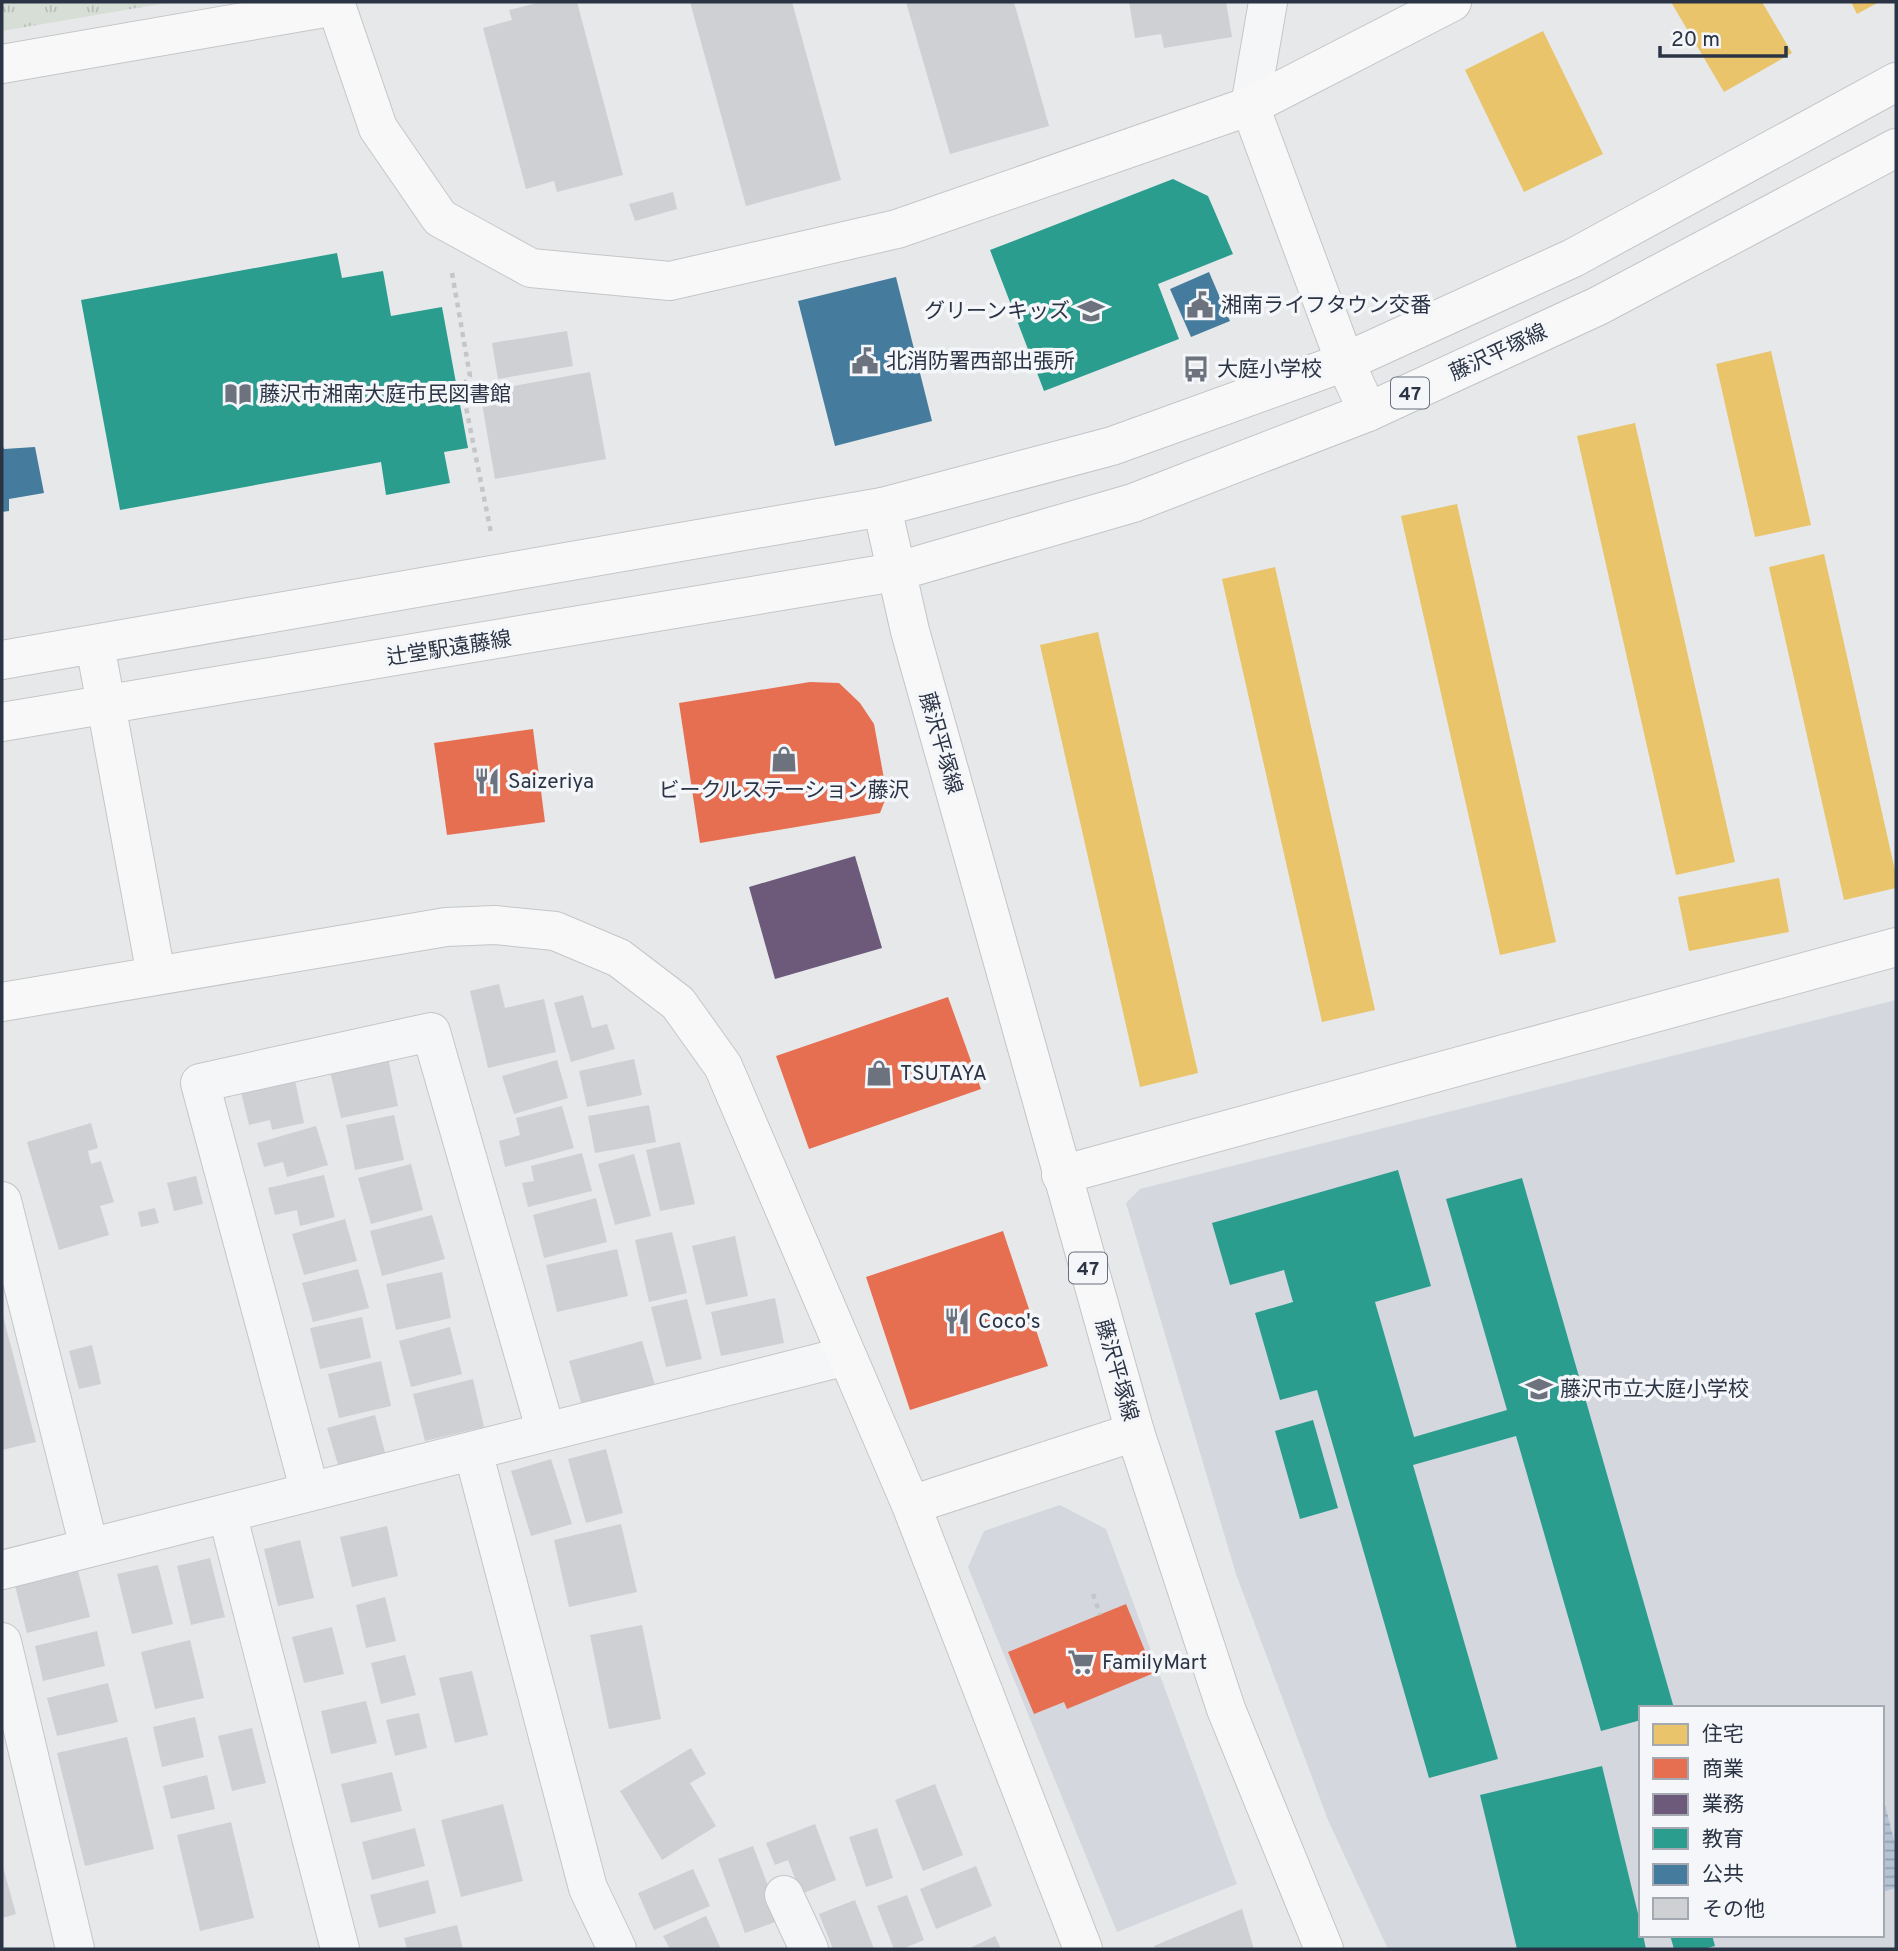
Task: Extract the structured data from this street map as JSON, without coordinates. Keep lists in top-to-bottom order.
{
  "streets": {
    "street": ["藤沢平塚線", "47", "辻堂駅遠藤線"]
  },
  "crossings": [
    ["藤沢平塚線", "47"],
    ["藤沢平塚線", "辻堂駅遠藤線"],
    ["47", "辻堂駅遠藤線"]
  ],
  "places": {
    "public building": ["湘南ライフタウン交番", "北消防署西部出張所"],
    "school or university": ["グリーンキッズ", "藤沢市立大庭小学校"],
    "bus stop": ["大庭小学校"],
    "library": ["藤沢市湘南大庭市民図書館"],
    "shop": ["ビークルステーション藤沢", "TSUTAYA"],
    "restaurant": ["Saizeriya", "Coco's"],
    "supermarket": ["FamilyMart"]
  },
  "legend": [
    "住宅",
    "商業",
    "業務",
    "教育",
    "公共",
    "その他"
  ],
  "scale_bar": "20 m"
}
